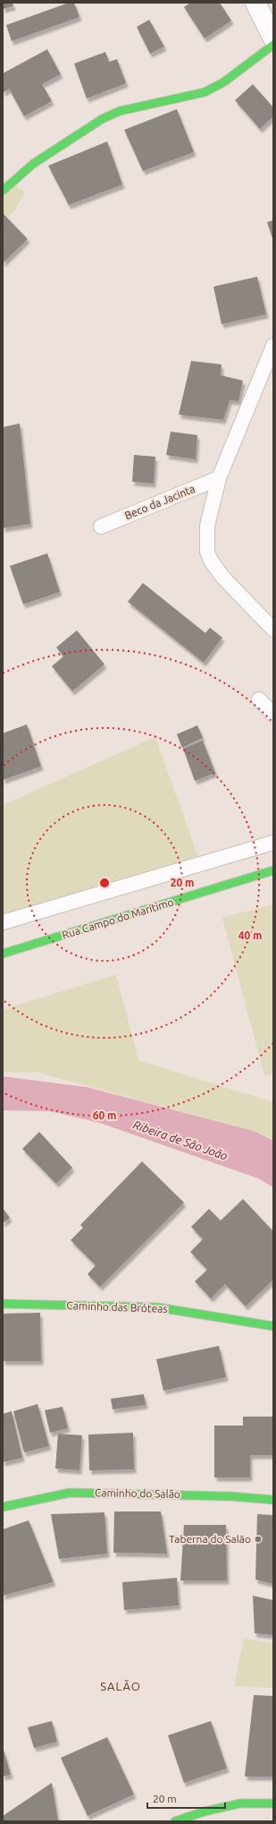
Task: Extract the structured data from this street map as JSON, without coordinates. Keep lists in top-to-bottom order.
{
  "streets": {
    "street": ["Rua Campo do Marítimo", "Caminho das Bróteas", "Caminho do Salão"],
    "lane": ["Beco da Jacinta"]
  },
  "districts": ["SALÃO"],
  "water": ["Ribeira de São João"],
  "places": ["Taberna do Salão"],
  "scale_bar": "20 m",
  "rings": ["20 m", "40 m", "60 m"]
}
